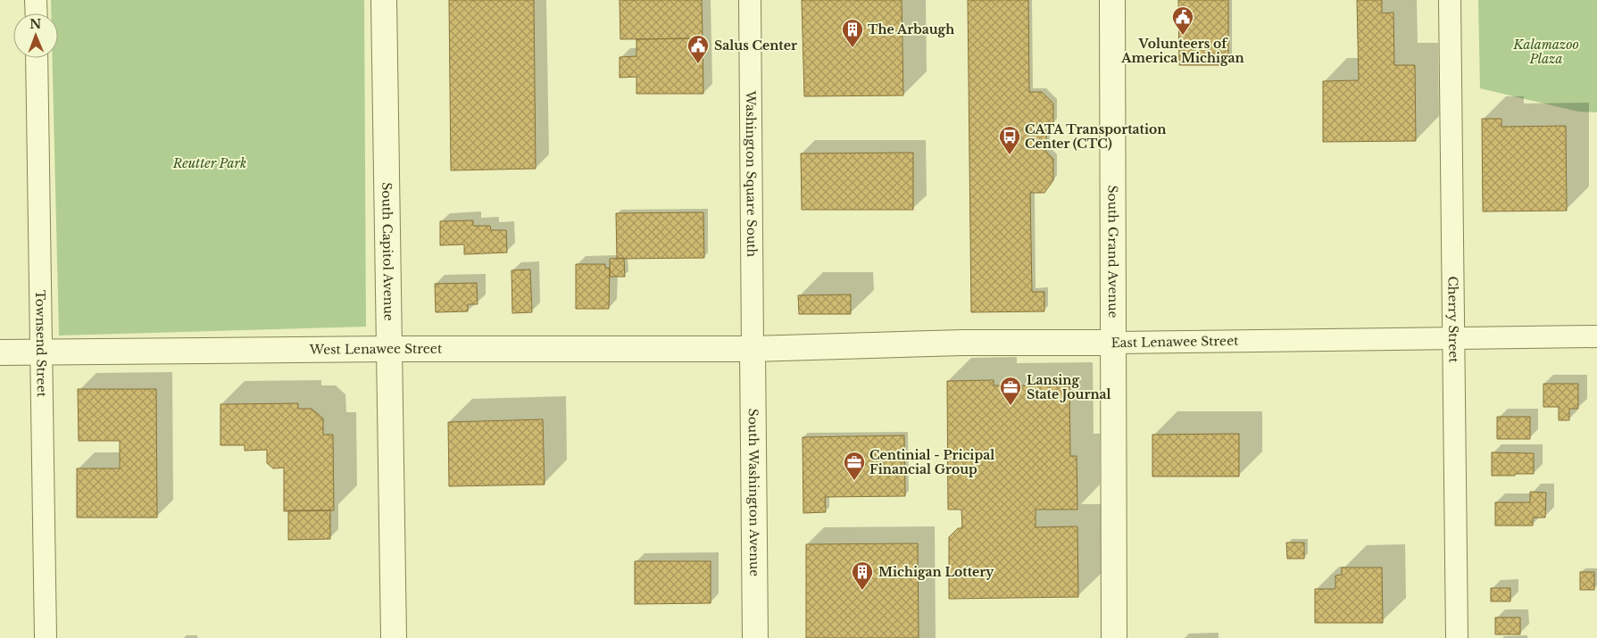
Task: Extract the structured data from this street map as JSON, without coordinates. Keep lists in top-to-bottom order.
{
  "streets": {
    "street": [
      "Washington Square South",
      "South Grand Avenue",
      "South Capitol Avenue",
      "Cherry Street",
      "East Lenawee Street",
      "Townsend Street",
      "West Lenawee Street",
      "South Washington Avenue"
    ]
  },
  "crossings": [
    ["Washington Square South", "East Lenawee Street"],
    ["Washington Square South", "West Lenawee Street"],
    ["Washington Square South", "South Washington Avenue"],
    ["South Grand Avenue", "East Lenawee Street"],
    ["South Capitol Avenue", "West Lenawee Street"],
    ["Cherry Street", "East Lenawee Street"],
    ["East Lenawee Street", "West Lenawee Street"],
    ["East Lenawee Street", "South Washington Avenue"],
    ["Townsend Street", "West Lenawee Street"],
    ["West Lenawee Street", "South Washington Avenue"]
  ],
  "parks": ["Kalamazoo Plaza", "Reutter Park"],
  "places": {
    "public building": ["Volunteers of America Michigan", "Salus Center"],
    "building": ["The Arbaugh", "Michigan Lottery"],
    "bus stop": ["CATA Transportation Center (CTC)"],
    "office": ["Lansing State Journal", "Centinial - Pricipal Financial Group"]
  },
  "north": "top"
}
